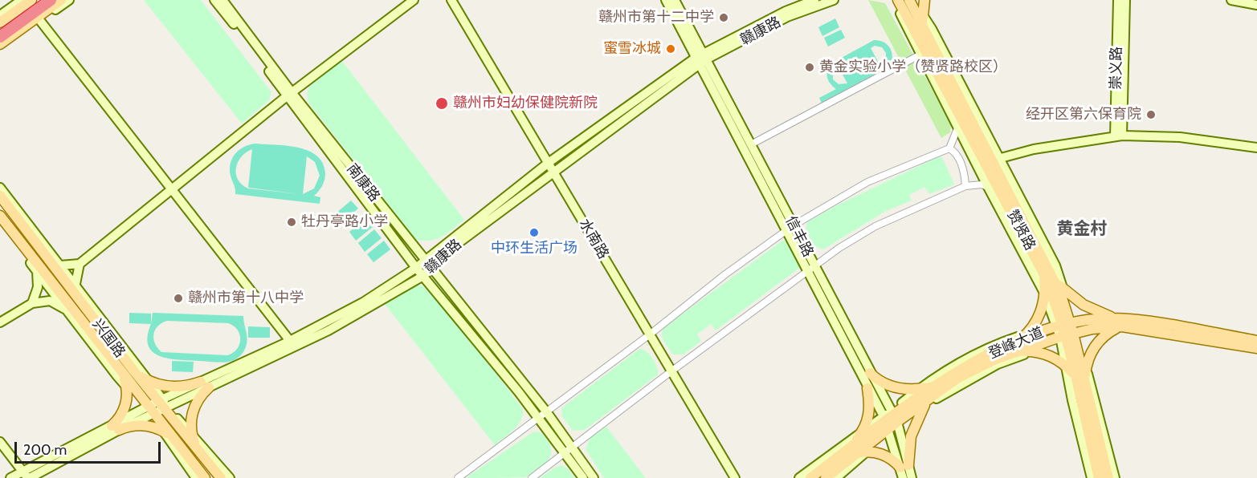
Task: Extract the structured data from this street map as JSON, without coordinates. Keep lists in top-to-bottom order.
{
  "streets": {
    "main road": [
      "赣康路",
      "崇义路",
      "南康路",
      "赞贤路",
      "信丰路",
      "水南路",
      "兴国路",
      "登峰大道"
    ]
  },
  "crossings": [
    ["赣康路", "南康路"],
    ["赣康路", "信丰路"],
    ["赣康路", "水南路"],
    ["赣康路", "兴国路"],
    ["赞贤路", "登峰大道"],
    ["信丰路", "登峰大道"]
  ],
  "districts": ["黄金村"],
  "places": [
    "赣州市第十二中学",
    "蜜雪冰城",
    "黄金实验小学（赞贤路校区）",
    "赣州市妇幼保健院新院",
    "经开区第六保育院",
    "牡丹亭路小学",
    "中环生活广场",
    "赣州市第十八中学"
  ],
  "scale_bar": "200 m"
}
